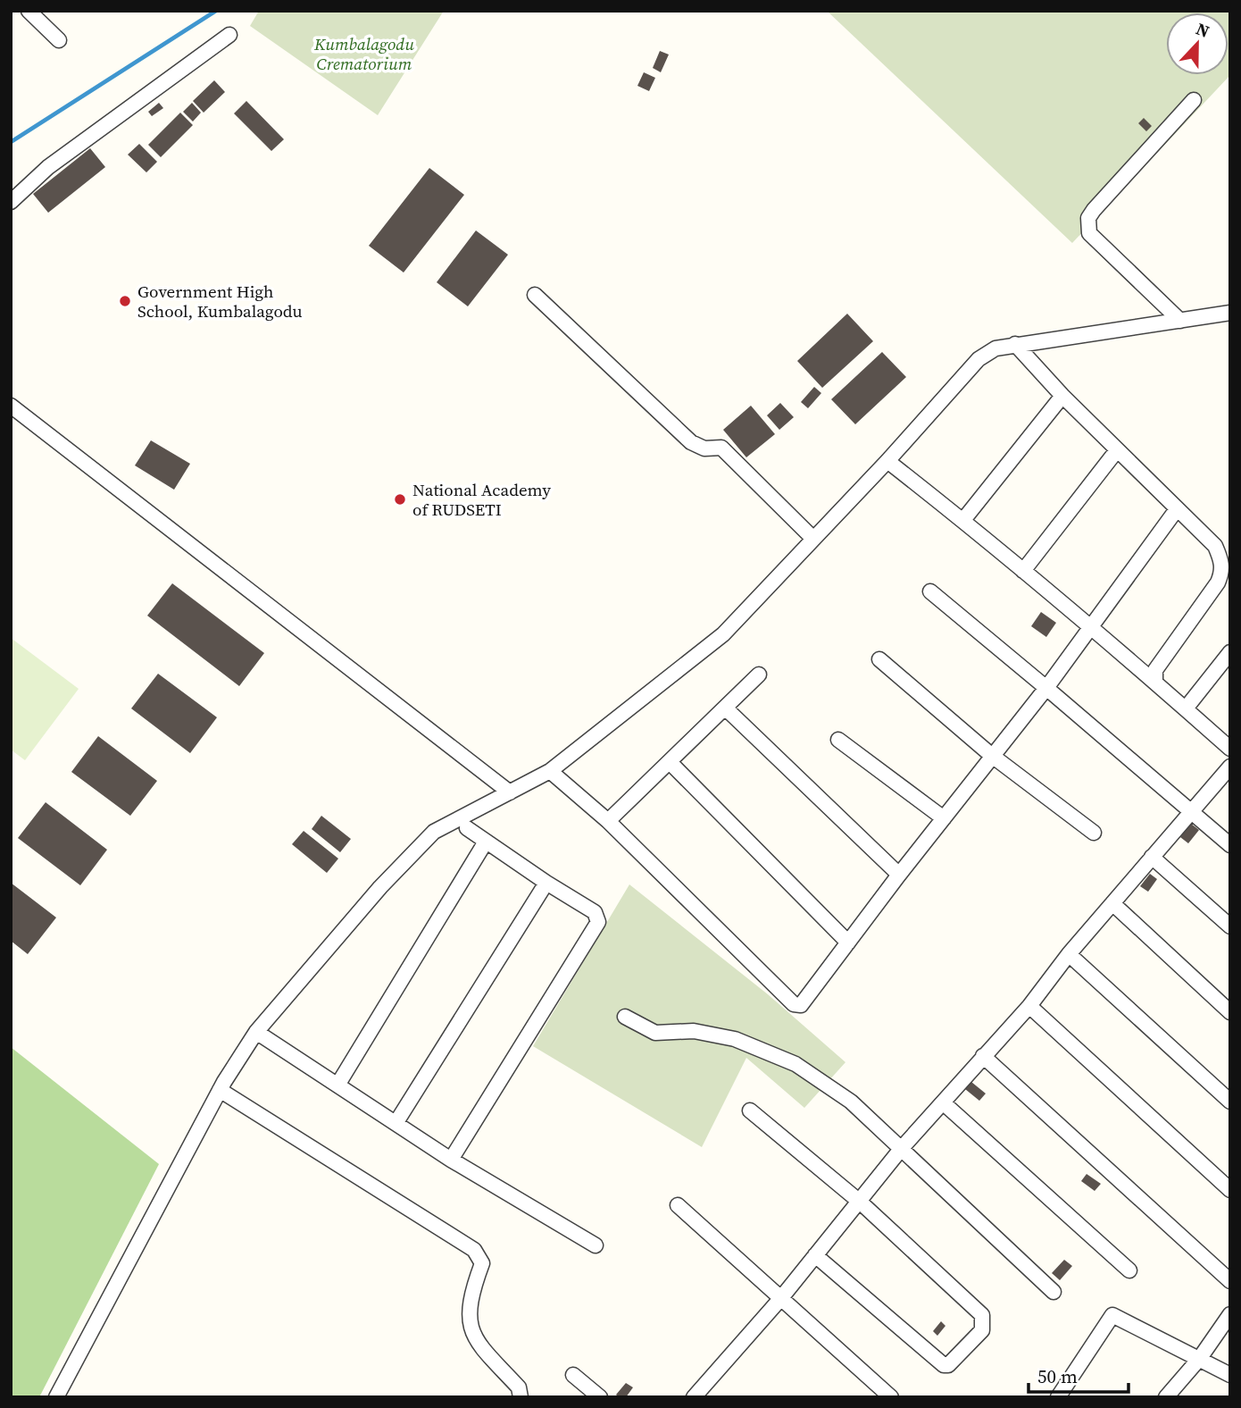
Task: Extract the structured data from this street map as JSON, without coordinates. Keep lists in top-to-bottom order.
{
  "parks": ["Kumbalagodu Crematorium"],
  "places": ["Government High School, Kumbalagodu", "National Academy of RUDSETI"],
  "scale_bar": "50 m",
  "north": "top"
}
